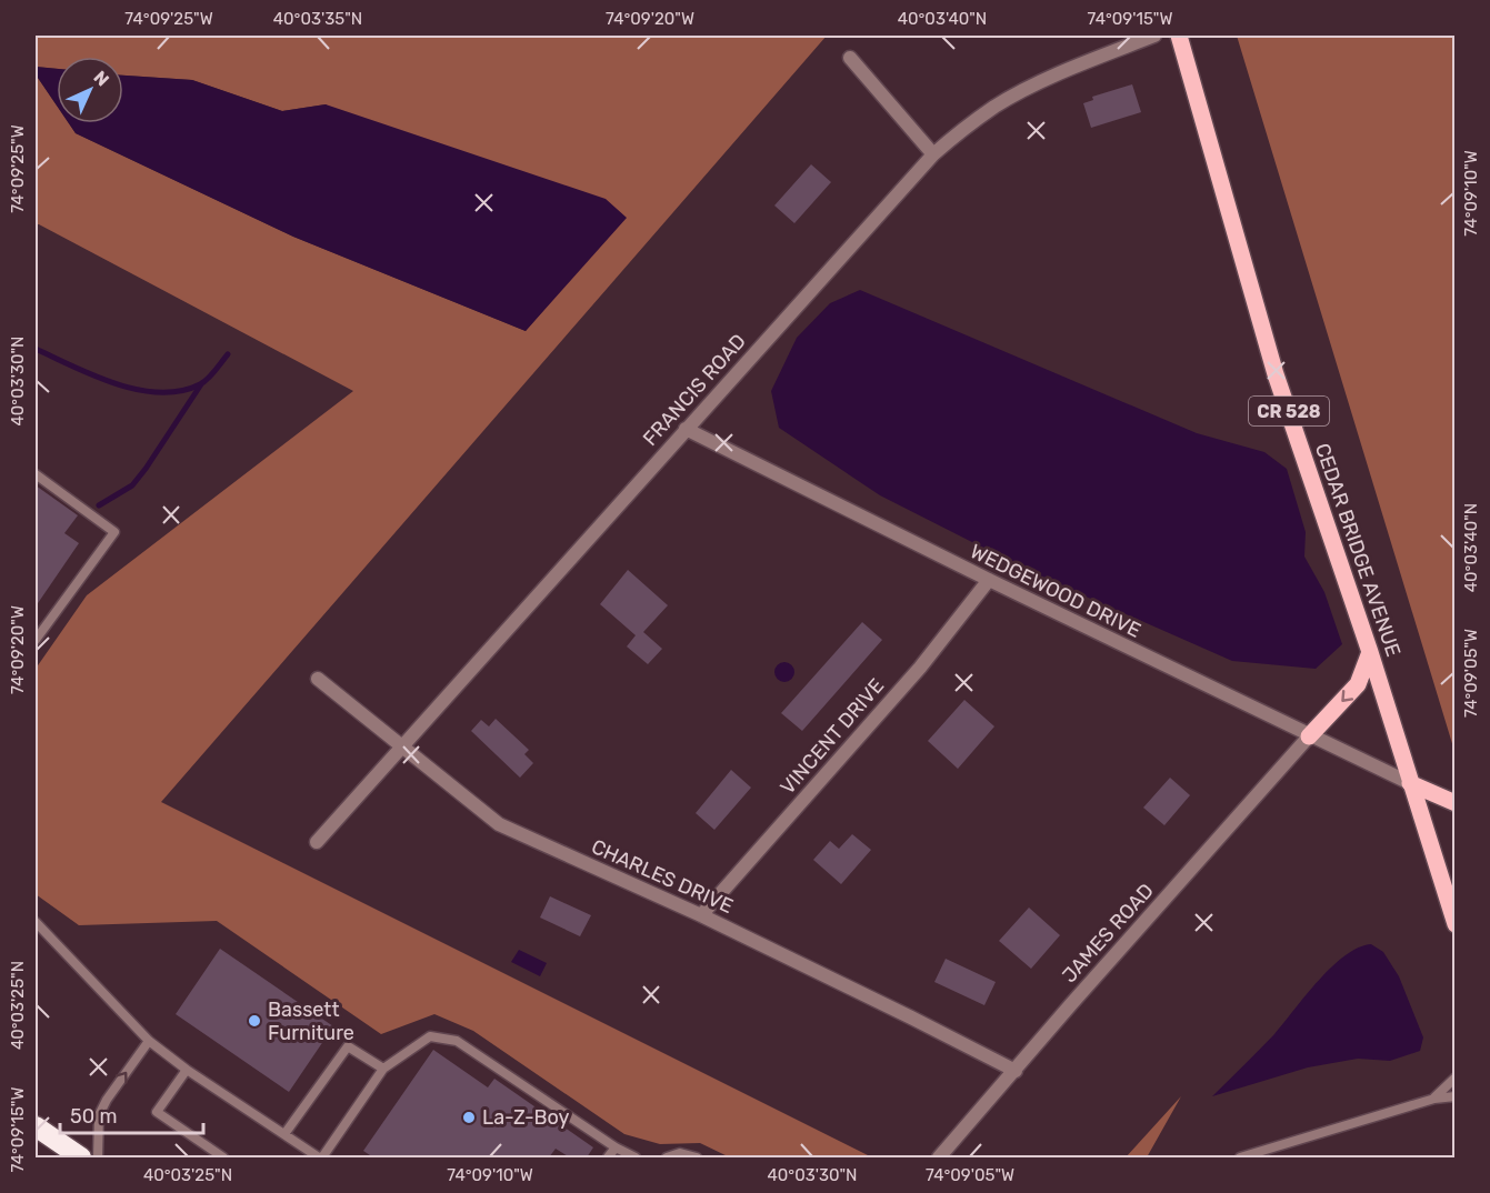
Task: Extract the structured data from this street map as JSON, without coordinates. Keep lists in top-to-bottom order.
{
  "streets": {
    "main road": ["CR 528", "CEDAR BRIDGE AVENUE"],
    "street": [
      "FRANCIS ROAD",
      "WEDGEWOOD DRIVE",
      "VINCENT DRIVE",
      "CHARLES DRIVE",
      "JAMES ROAD"
    ]
  },
  "crossings": [
    ["FRANCIS ROAD", "WEDGEWOOD DRIVE"],
    ["FRANCIS ROAD", "CHARLES DRIVE"],
    ["CEDAR BRIDGE AVENUE", "WEDGEWOOD DRIVE"],
    ["WEDGEWOOD DRIVE", "VINCENT DRIVE"],
    ["WEDGEWOOD DRIVE", "JAMES ROAD"],
    ["VINCENT DRIVE", "CHARLES DRIVE"],
    ["CHARLES DRIVE", "JAMES ROAD"]
  ],
  "places": ["Bassett Furniture", "La-Z-Boy"],
  "scale_bar": "50 m",
  "north": "top right",
  "coordinates": [
    "74°09'25\"W",
    "40°03'35\"N",
    "74°09'20\"W",
    "40°03'40\"N",
    "74°09'15\"W",
    "74°09'10\"W",
    "40°03'30\"N",
    "74°09'05\"W",
    "40°03'25\"N"
  ]
}
